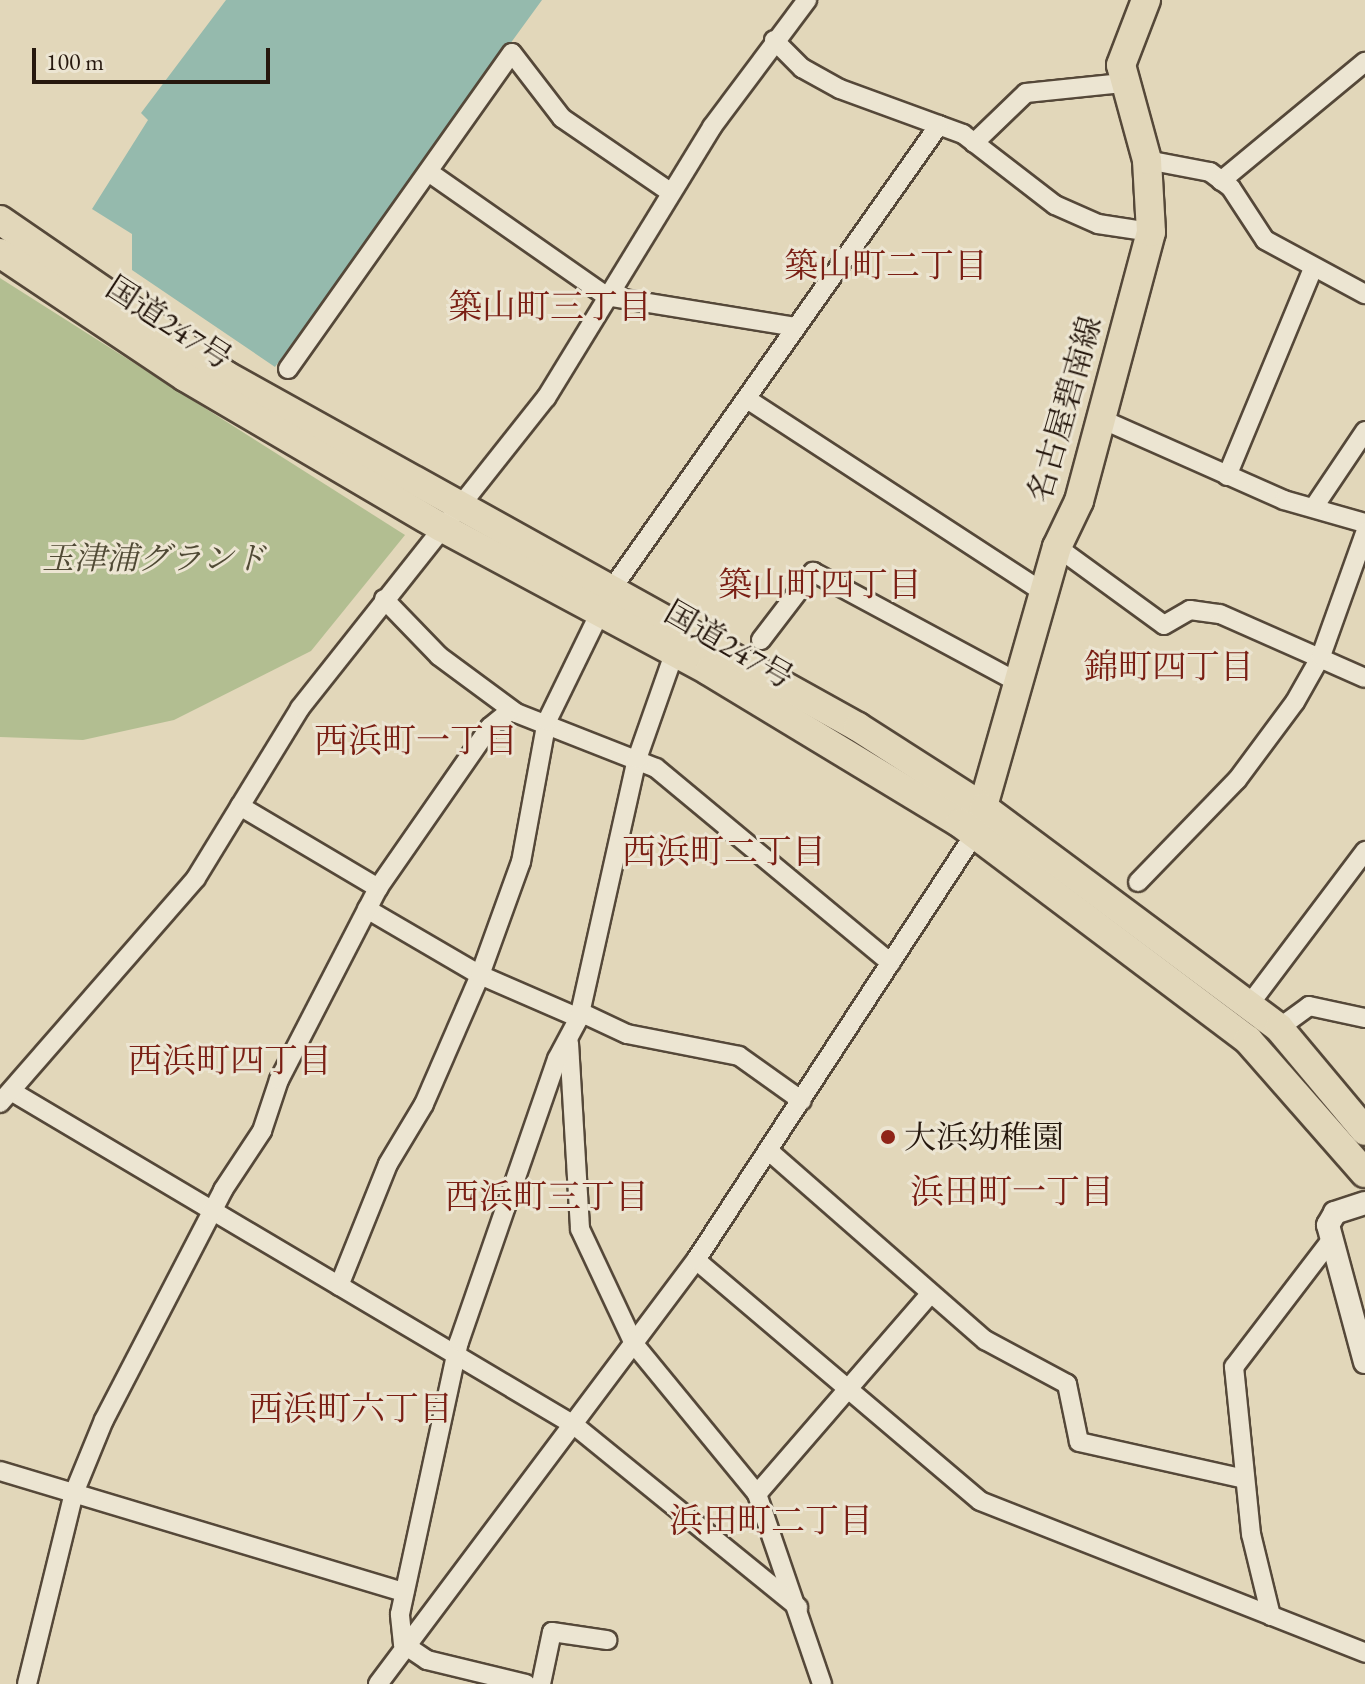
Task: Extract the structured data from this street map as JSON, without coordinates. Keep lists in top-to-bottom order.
{
  "streets": {
    "main road": ["国道247号", "名古屋碧南線"]
  },
  "crossings": [
    ["国道247号", "名古屋碧南線"]
  ],
  "districts": [
    "築山町二丁目",
    "築山町三丁目",
    "築山町四丁目",
    "錦町四丁目",
    "西浜町一丁目",
    "西浜町二丁目",
    "西浜町四丁目",
    "浜田町一丁目",
    "西浜町三丁目",
    "西浜町六丁目",
    "浜田町二丁目"
  ],
  "parks": ["玉津浦グランド"],
  "places": ["大浜幼稚園"],
  "scale_bar": "100 m"
}
